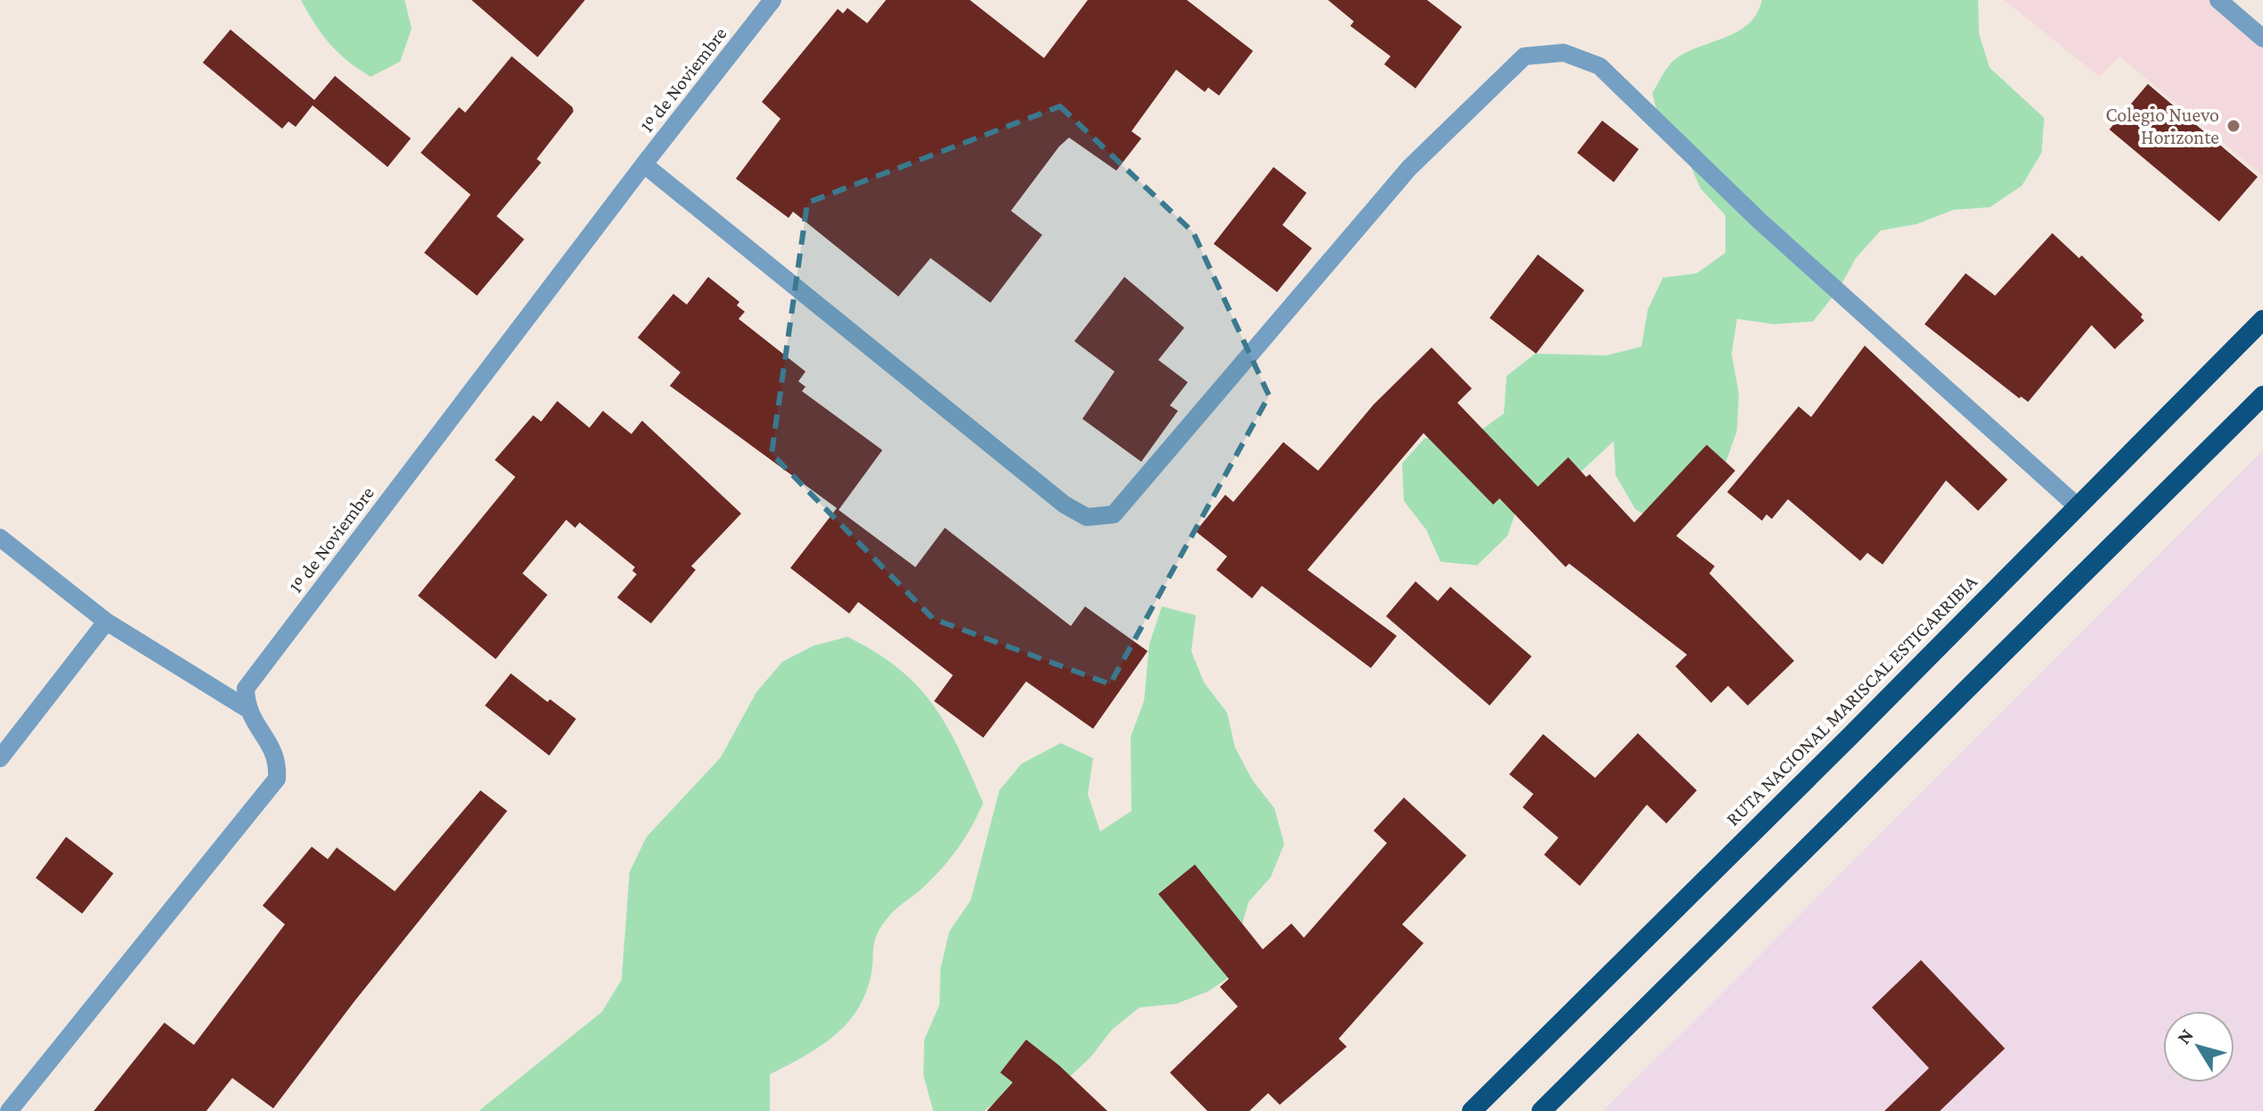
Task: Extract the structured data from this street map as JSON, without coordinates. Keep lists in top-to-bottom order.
{
  "streets": {
    "highway": ["RUTA NACIONAL MARISCAL ESTIGARRIBIA"],
    "street": ["1º de Noviembre"]
  },
  "places": ["Colegio Nuevo Horizonte"],
  "north": "top left"
}
